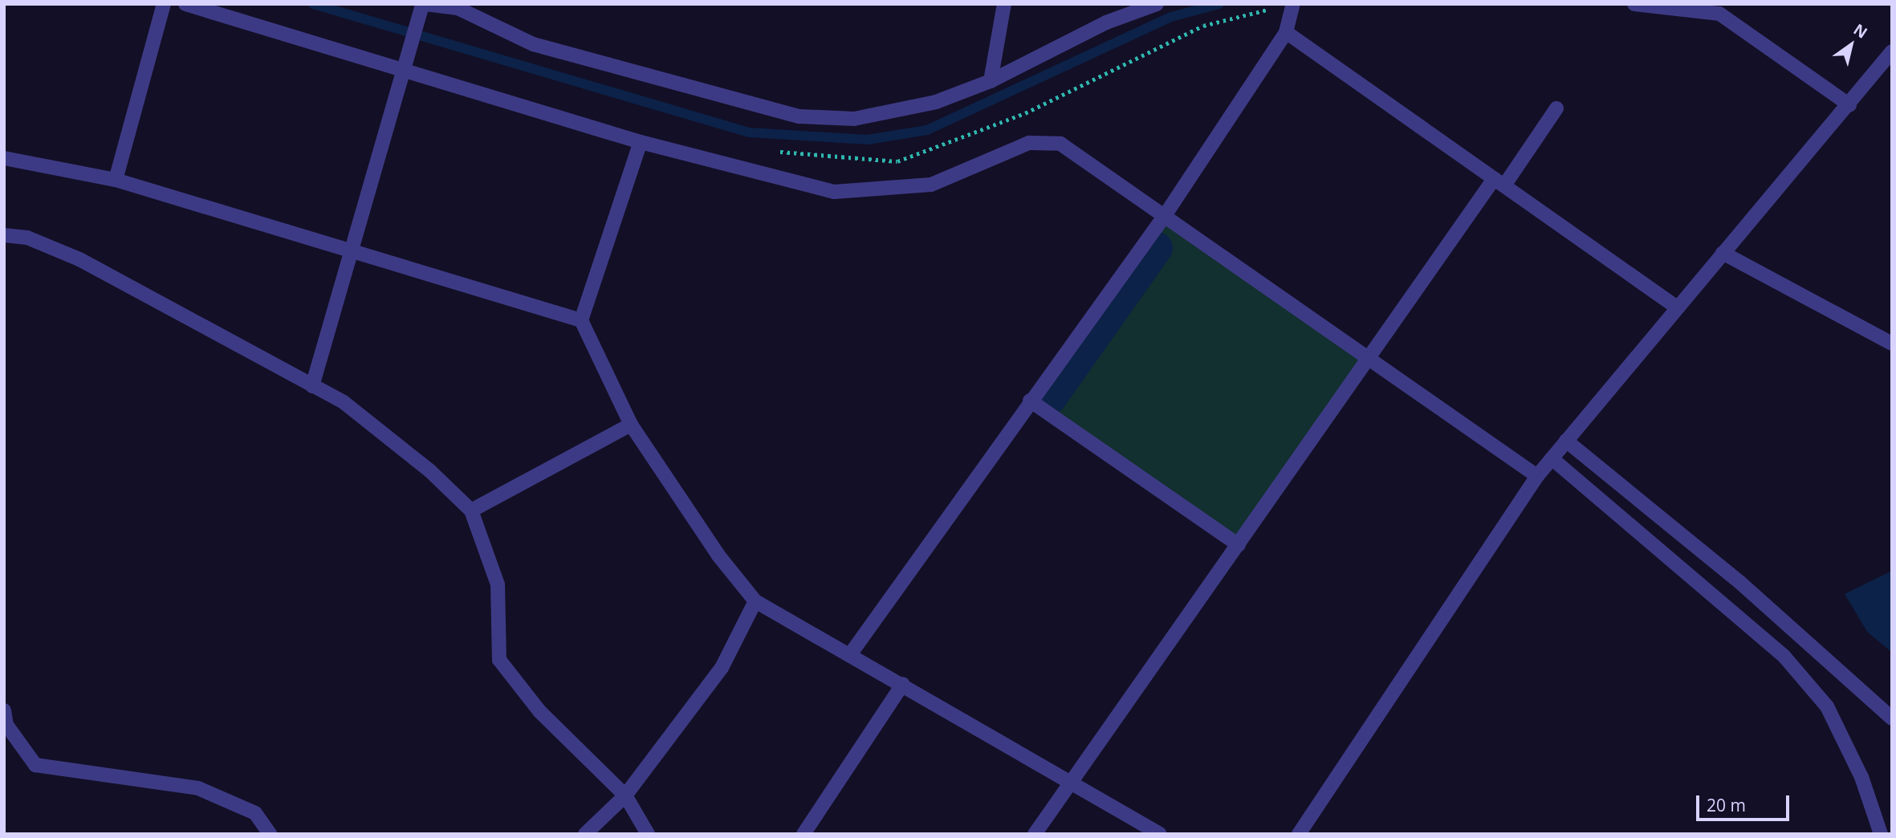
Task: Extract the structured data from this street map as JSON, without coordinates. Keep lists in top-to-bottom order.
{
  "scale_bar": "20 m",
  "north": "top right"
}
